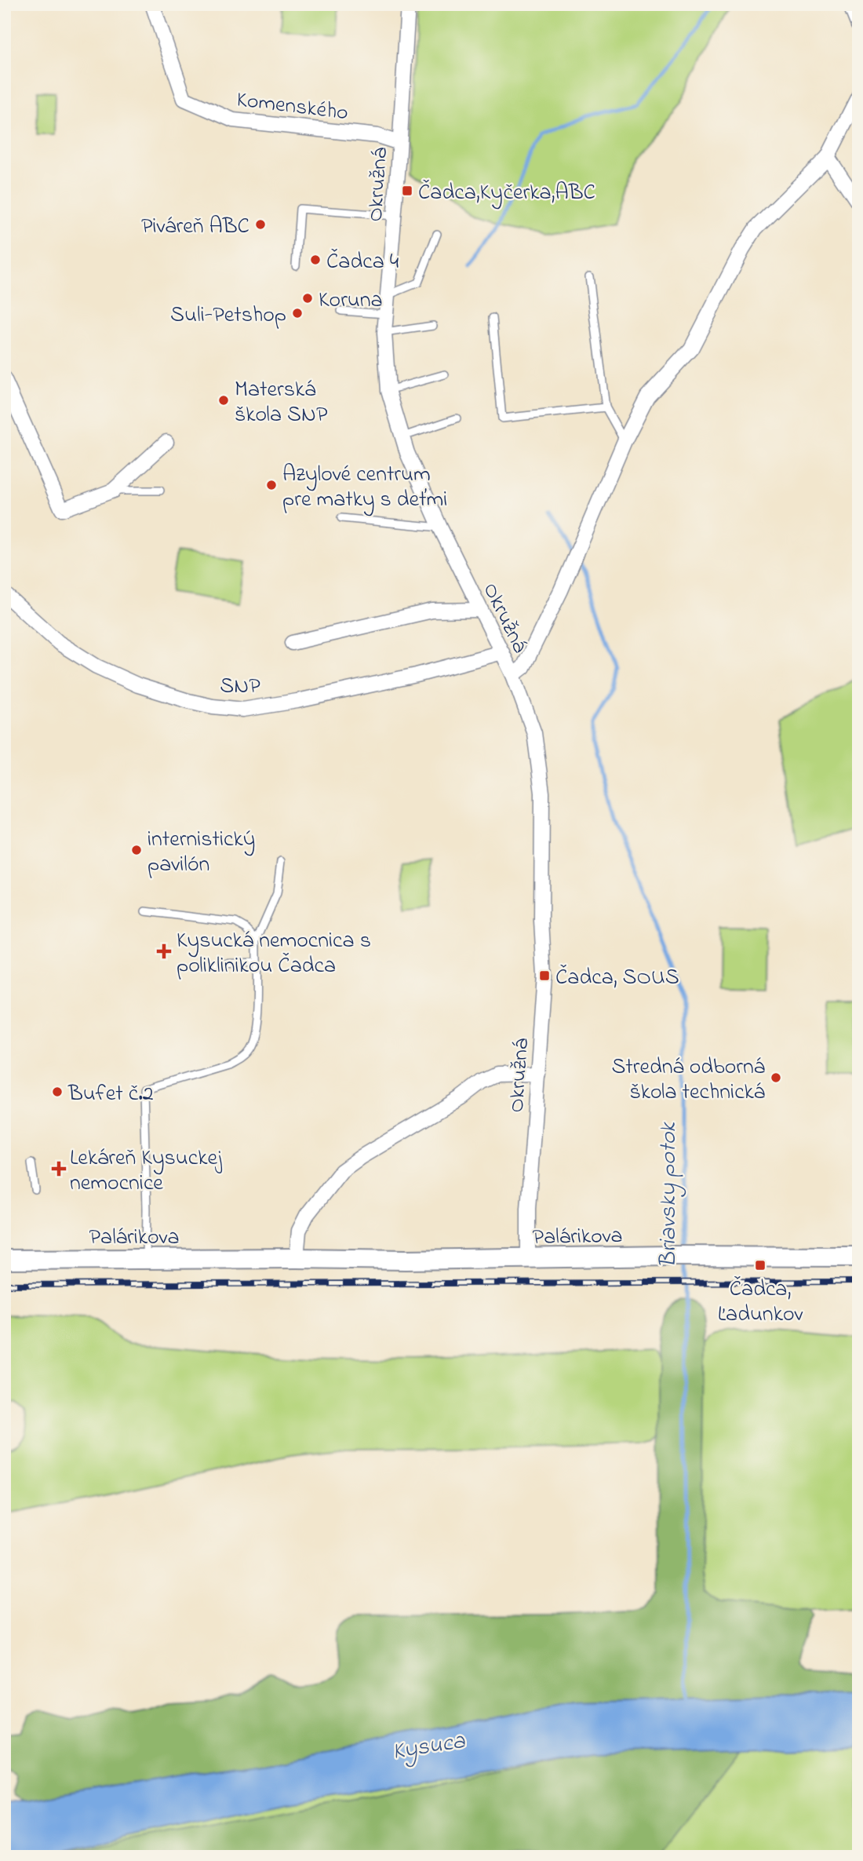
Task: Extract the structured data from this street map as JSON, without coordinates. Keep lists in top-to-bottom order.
{
  "streets": {
    "main road": ["Palárikova"],
    "street": ["Komenského", "Okružná", "SNP"]
  },
  "crossings": [
    ["Komenského", "Okružná"],
    ["Okružná", "SNP"],
    ["Okružná", "Palárikova"]
  ],
  "water": ["Briavsky potok", "Kysuca"],
  "places": {
    "transit": ["Čadca,Kyčerka,ABC", "Čadca, SOUS", "Čadca, Ľadunkov"],
    "other": [
      "Piváreň ABC",
      "Čadca 4",
      "Koruna",
      "Suli-Petshop",
      "Materská škola SNP",
      "Azylové centrum pre matky s deťmi",
      "internistický pavilón",
      "Stredná odborná škola technická",
      "Bufet č.2"
    ],
    "health": ["Kysucká nemocnica s poliklinikou Čadca", "Lekáreň Kysuckej nemocnice"]
  }
}
